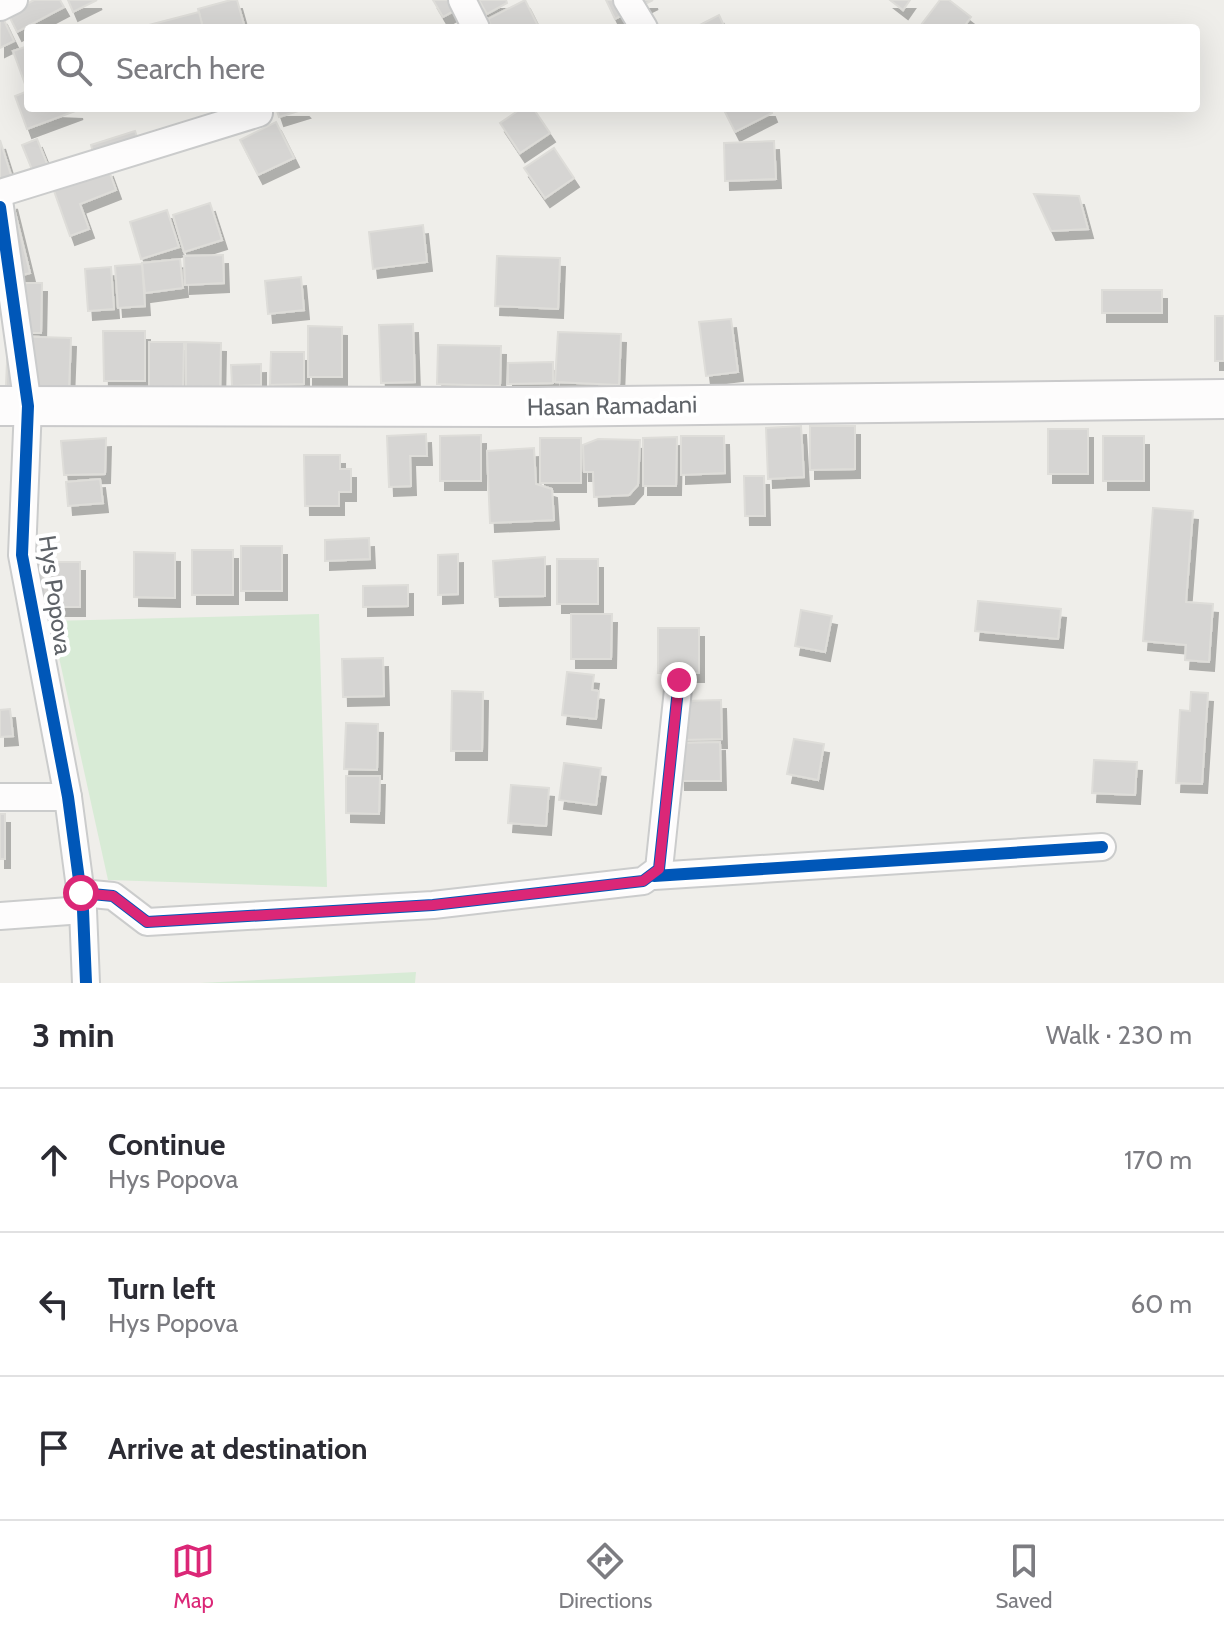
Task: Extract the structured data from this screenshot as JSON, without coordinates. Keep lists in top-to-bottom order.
{
  "streets": {
    "main road": ["Hasan Ramadani"],
    "street": ["Hys Popova"]
  },
  "crossings": [
    ["Hasan Ramadani", "Hys Popova"]
  ],
  "page": {
    "search": "Search here",
    "heading": ["3 min", "Walk · 230 m"],
    "list": [
      ["Continue", "Hys Popova", "170 m"],
      ["Turn left", "Hys Popova", "60 m"],
      "Arrive at destination"
    ],
    "nav": ["Map", "Directions", "Saved"]
  }
}
